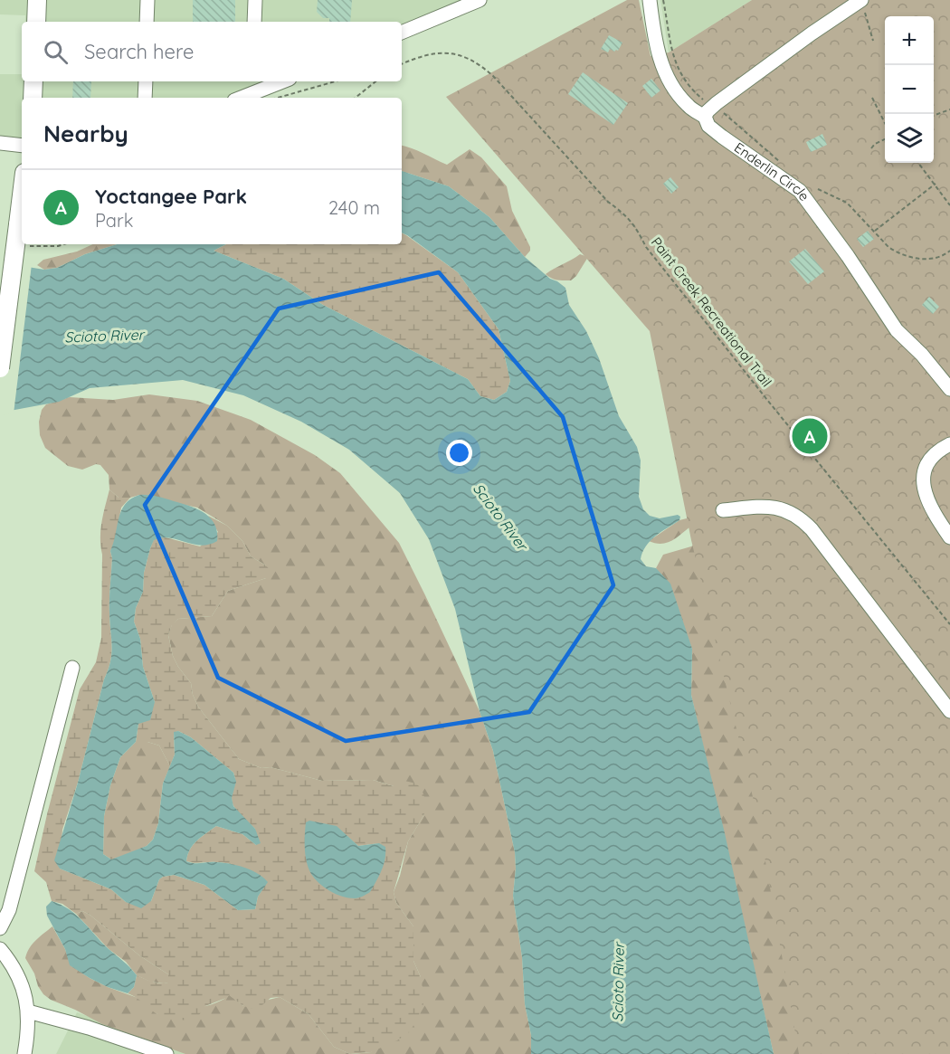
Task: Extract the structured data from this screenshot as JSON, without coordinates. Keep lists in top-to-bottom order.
{
  "streets": {
    "street": ["Enderlin Circle"],
    "path": ["Paint Creek Recreational Trail"]
  },
  "water": ["Scioto River"],
  "page": {
    "map_buttons": ["+", "−"],
    "search": "Search here",
    "heading": "Nearby",
    "list": [
      {
        "mark": "A",
        "name": "Yoctangee Park",
        "note": "Park",
        "value": "240 m"
      }
    ],
    "pins": "A"
  }
}
